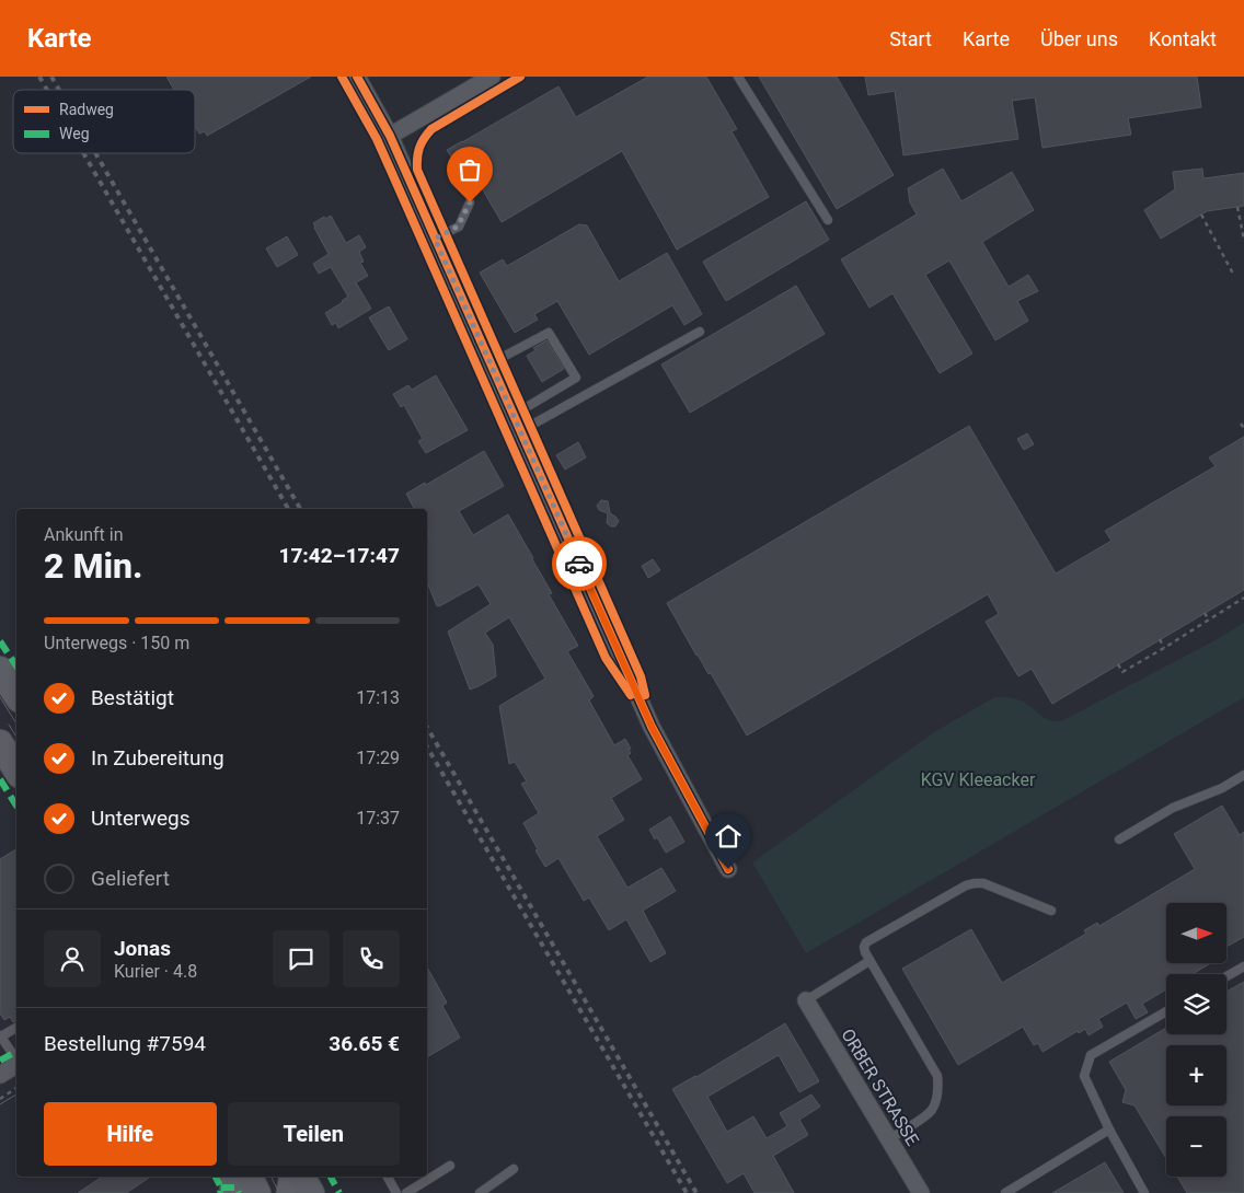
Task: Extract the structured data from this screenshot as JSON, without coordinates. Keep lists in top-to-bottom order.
{
  "streets": {
    "street": ["ORBER STRASSE"]
  },
  "parks": ["KGV Kleeacker"],
  "legend": ["Radweg", "Weg"],
  "north": "right",
  "page": {
    "header": "Karte",
    "nav": [
      "Start",
      "Karte",
      "Über uns",
      "Kontakt"
    ],
    "heading": ["2 Min.", "Ankunft in", "17:42–17:47"],
    "panel": [
      "Jonas",
      "Kurier · 4.8",
      "Bestellung #7594",
      "36.65 €"
    ],
    "bar": "Unterwegs · 150 m",
    "list": [
      ["Bestätigt", "17:13"],
      ["In Zubereitung", "17:29"],
      ["Unterwegs", "17:37"],
      "Geliefert"
    ],
    "map_buttons": ["+", "−"],
    "buttons": ["Hilfe", "Teilen"]
  }
}
